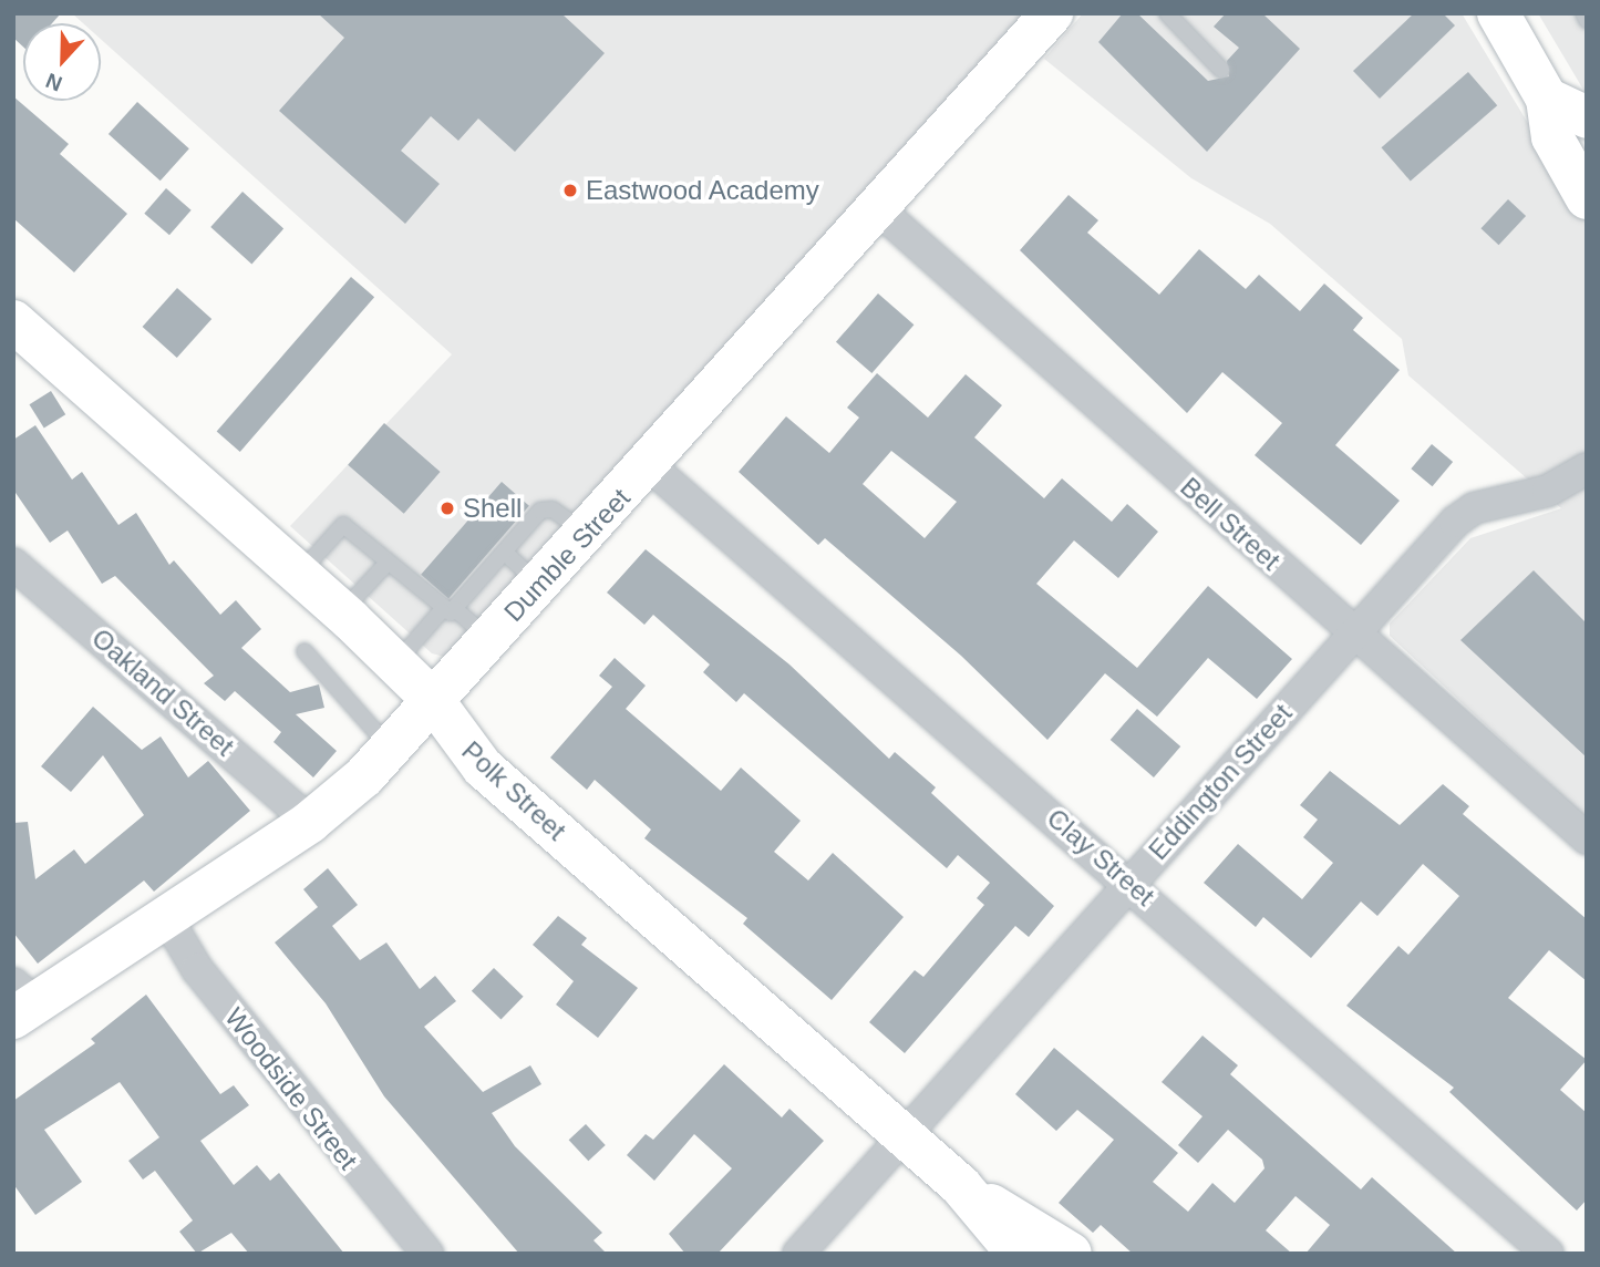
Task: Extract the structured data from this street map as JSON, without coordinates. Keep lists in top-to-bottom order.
{
  "streets": {
    "main road": ["Dumble Street", "Polk Street"],
    "street": [
      "Bell Street",
      "Oakland Street",
      "Eddington Street",
      "Clay Street",
      "Woodside Street"
    ]
  },
  "crossings": [
    ["Bell Street", "Dumble Street"],
    ["Bell Street", "Eddington Street"],
    ["Dumble Street", "Oakland Street"],
    ["Dumble Street", "Polk Street"],
    ["Dumble Street", "Clay Street"],
    ["Dumble Street", "Woodside Street"],
    ["Eddington Street", "Polk Street"],
    ["Eddington Street", "Clay Street"]
  ],
  "places": ["Eastwood Academy", "Shell"],
  "north": "bottom"
}
